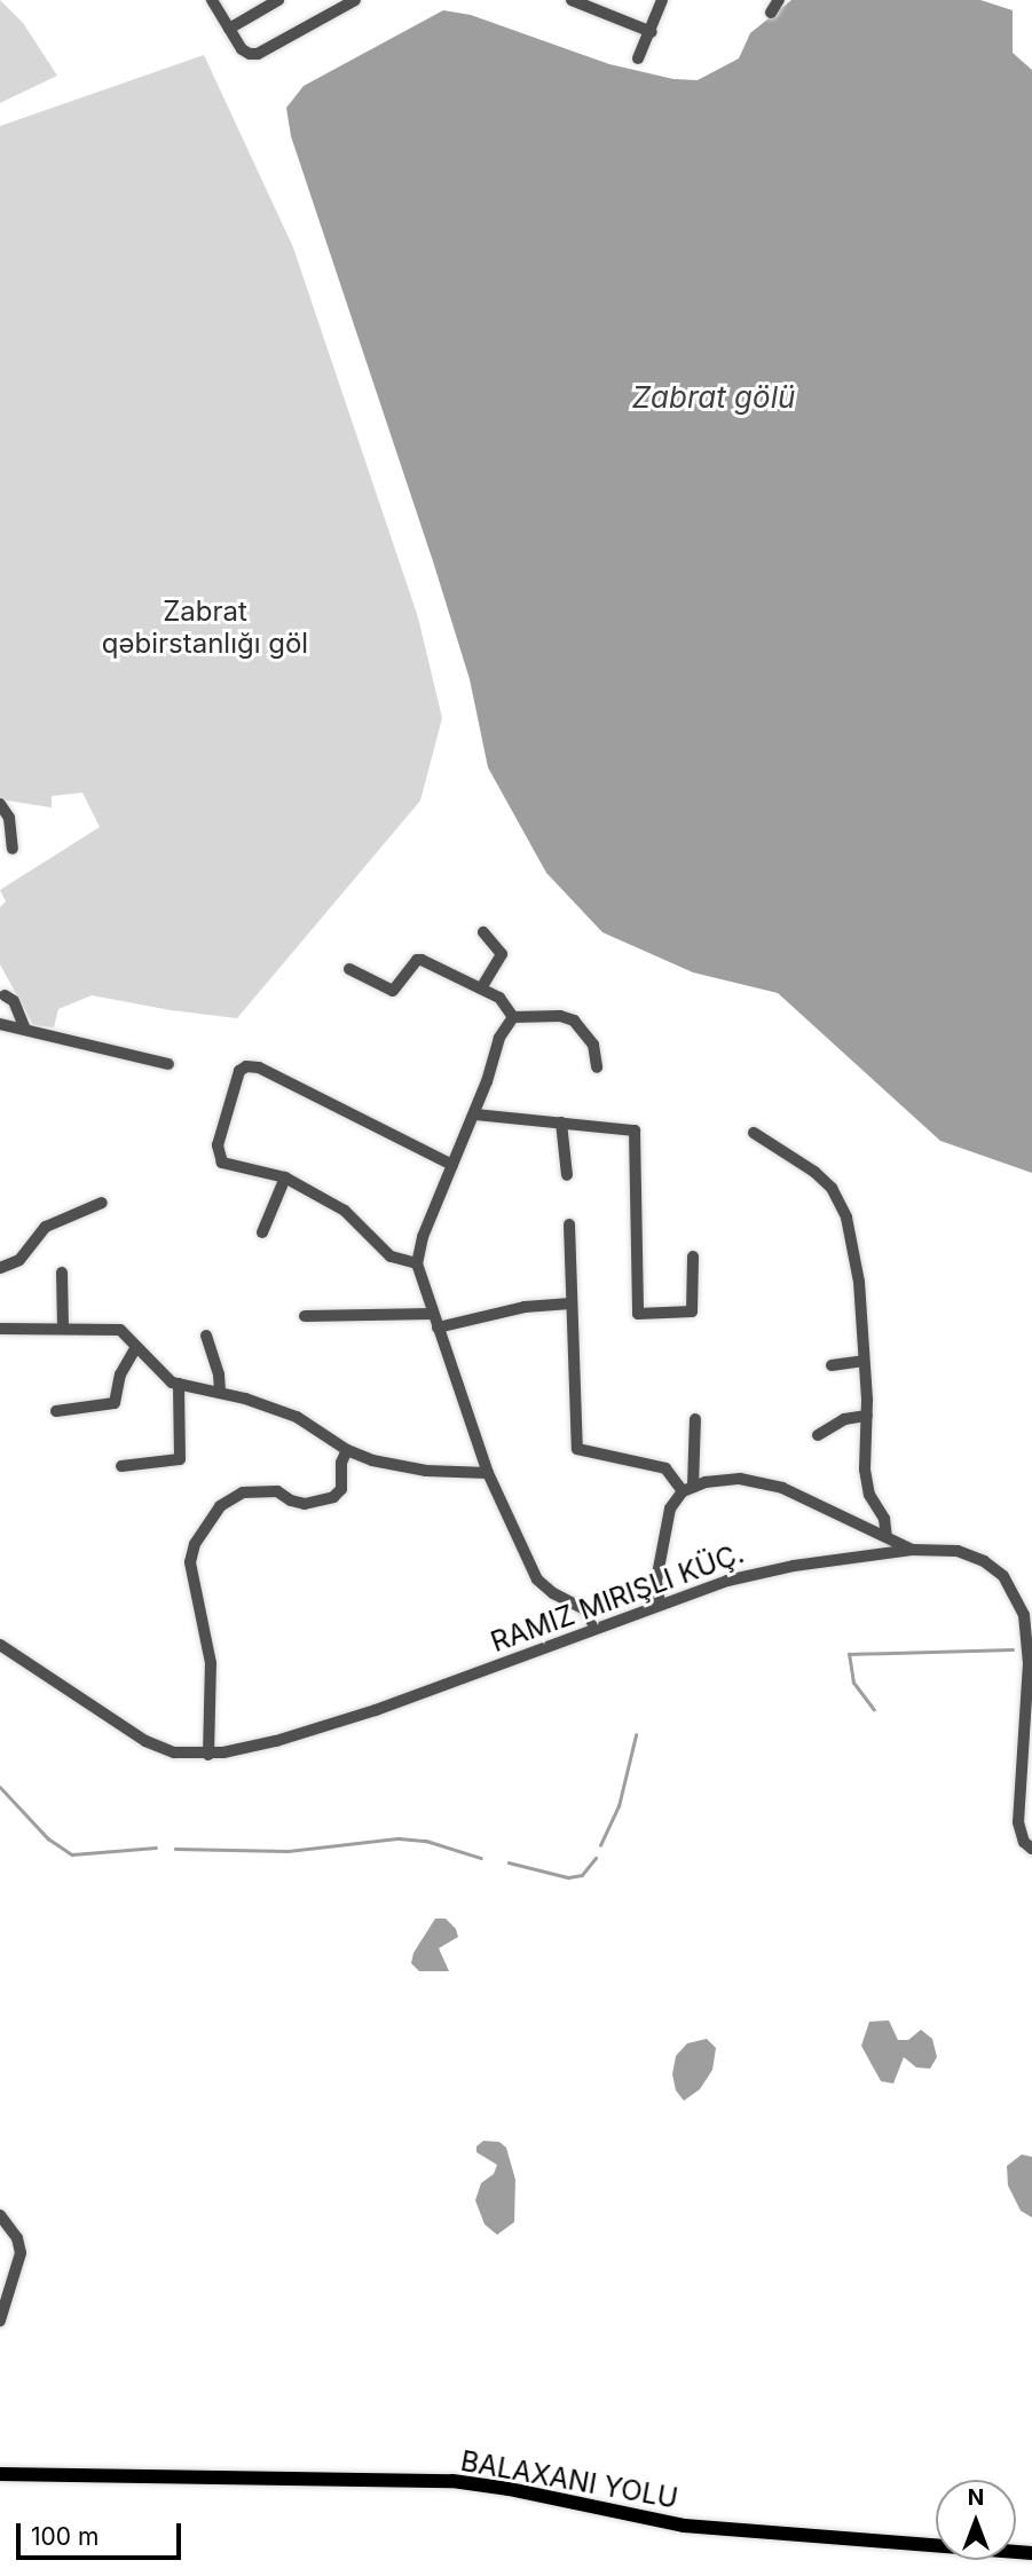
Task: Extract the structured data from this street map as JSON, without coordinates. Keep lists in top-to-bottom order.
{
  "streets": {
    "street": ["RAMIZ MIRIŞLI KÜÇ."]
  },
  "water": ["Zabrat gölü"],
  "parks": ["Zabrat qəbirstanlığı göl"],
  "scale_bar": "100 m",
  "north": "top"
}
